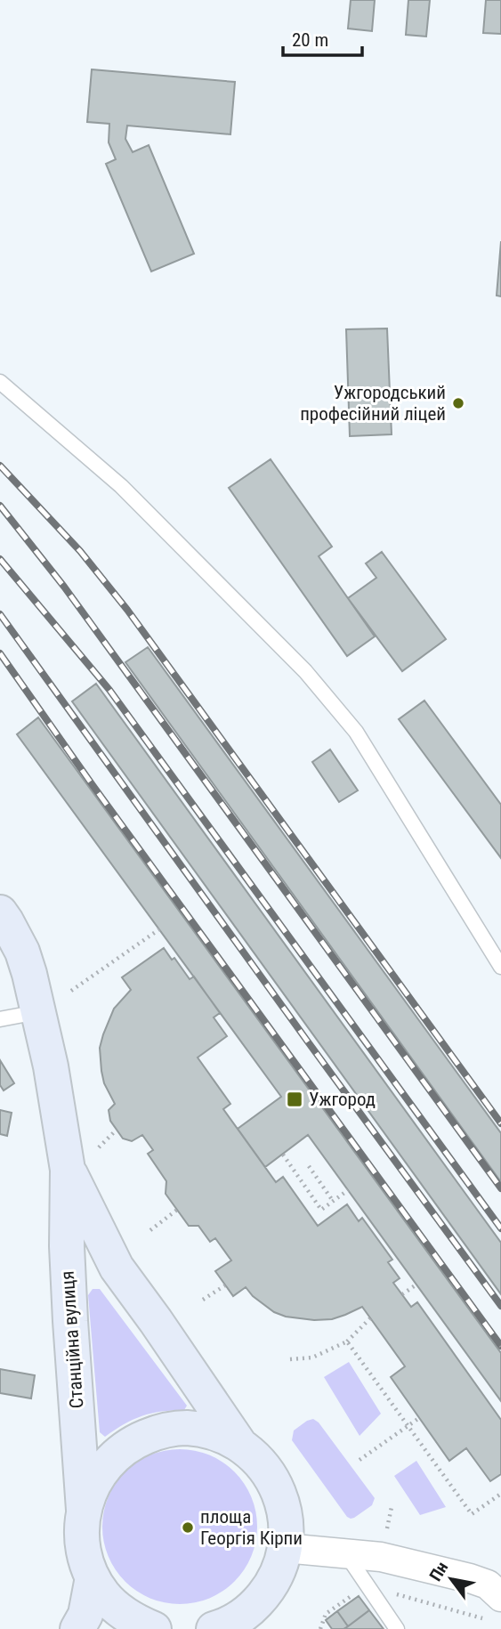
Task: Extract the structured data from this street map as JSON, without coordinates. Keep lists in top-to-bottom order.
{
  "streets": {
    "main road": ["Станційна вулиця"]
  },
  "places": {
    "other": ["Ужгородський професійний ліцей", "площа Георгія Кірпи"],
    "transit": ["Ужгород"]
  },
  "scale_bar": "20 m",
  "north": "top left"
}
